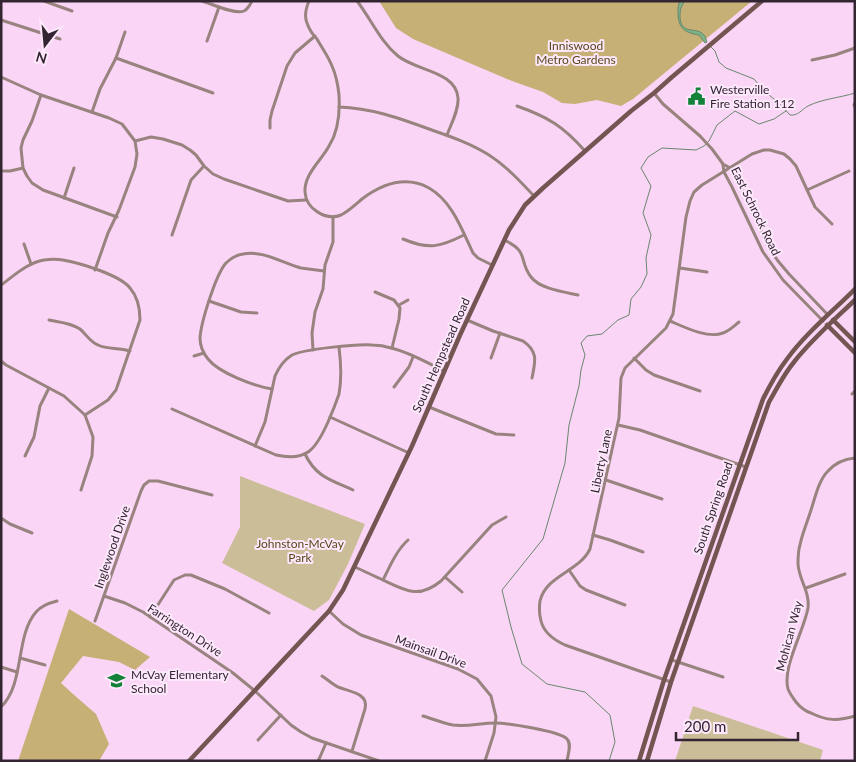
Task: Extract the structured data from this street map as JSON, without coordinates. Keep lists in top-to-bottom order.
{
  "streets": {
    "street": [
      "East Schrock Road",
      "South Hempstead Road",
      "Liberty Lane",
      "South Spring Road",
      "Inglewood Drive",
      "Farrington Drive",
      "Mohican Way",
      "Mainsail Drive"
    ]
  },
  "crossings": [
    ["East Schrock Road", "South Hempstead Road"],
    ["East Schrock Road", "Liberty Lane"],
    ["East Schrock Road", "South Spring Road"],
    ["South Hempstead Road", "Farrington Drive"],
    ["South Hempstead Road", "Mainsail Drive"],
    ["Liberty Lane", "South Spring Road"],
    ["Inglewood Drive", "Farrington Drive"]
  ],
  "parks": ["Inniswood Metro Gardens", "Johnston-McVay Park"],
  "places": {
    "public building": ["Westerville Fire Station 112"],
    "school or university": ["McVay Elementary School"]
  },
  "scale_bar": "200 m",
  "north": "bottom"
}
